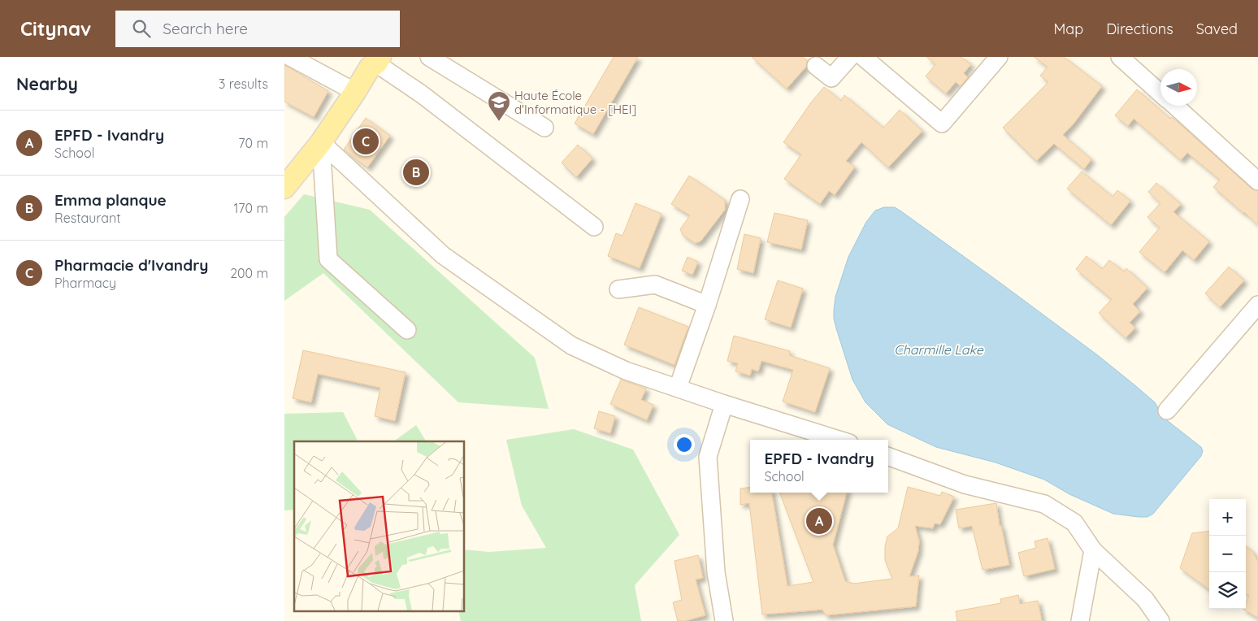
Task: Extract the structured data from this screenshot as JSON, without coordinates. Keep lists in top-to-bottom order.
{
  "water": ["Charmille Lake"],
  "places": {
    "school or university": ["Haute École d'Informatique - [HEI]"]
  },
  "north": "right",
  "page": {
    "header": "Citynav",
    "search": "Search here",
    "nav": ["Map", "Directions", "Saved"],
    "heading": ["Nearby", "3 results"],
    "list": [
      {
        "mark": "A",
        "name": "EPFD - Ivandry",
        "note": "School",
        "value": "70 m"
      },
      {
        "mark": "B",
        "name": "Emma planque",
        "note": "Restaurant",
        "value": "170 m"
      },
      {
        "mark": "C",
        "name": "Pharmacie d'Ivandry",
        "note": "Pharmacy",
        "value": "200 m"
      }
    ],
    "pins": ["C", "B", "A"],
    "popup": ["EPFD - Ivandry", "School"],
    "map_buttons": ["+", "−"]
  }
}
